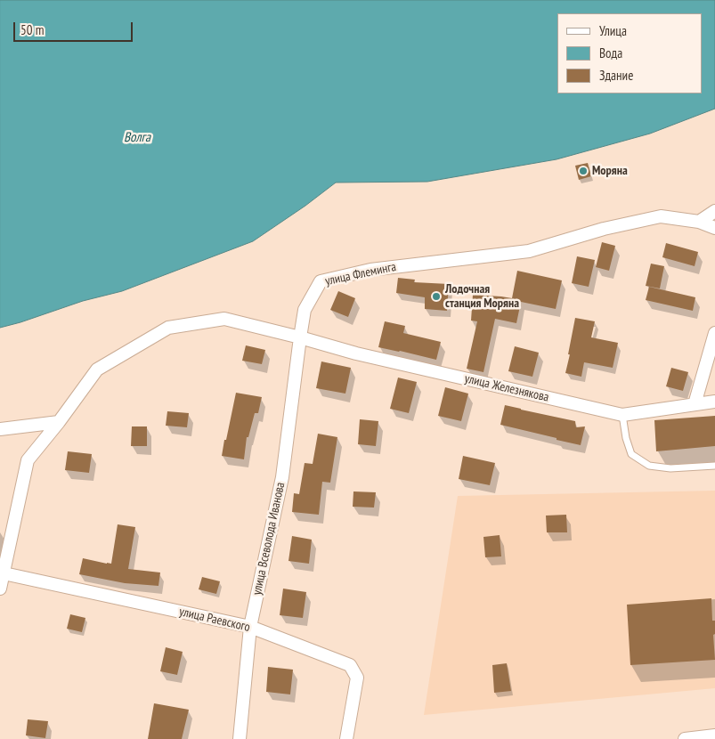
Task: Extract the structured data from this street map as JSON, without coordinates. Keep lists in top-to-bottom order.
{
  "streets": {
    "street": [
      "улица Флеминга",
      "улица Железнякова",
      "улица Всеволода Иванова",
      "улица Раевского"
    ]
  },
  "crossings": [
    ["улица Флеминга", "улица Железнякова"],
    ["улица Флеминга", "улица Всеволода Иванова"],
    ["улица Железнякова", "улица Всеволода Иванова"],
    ["улица Всеволода Иванова", "улица Раевского"]
  ],
  "water": ["Волга"],
  "places": ["Моряна", "Лодочная станция Моряна"],
  "legend": ["Улица", "Вода", "Здание"],
  "scale_bar": "50 m"
}
